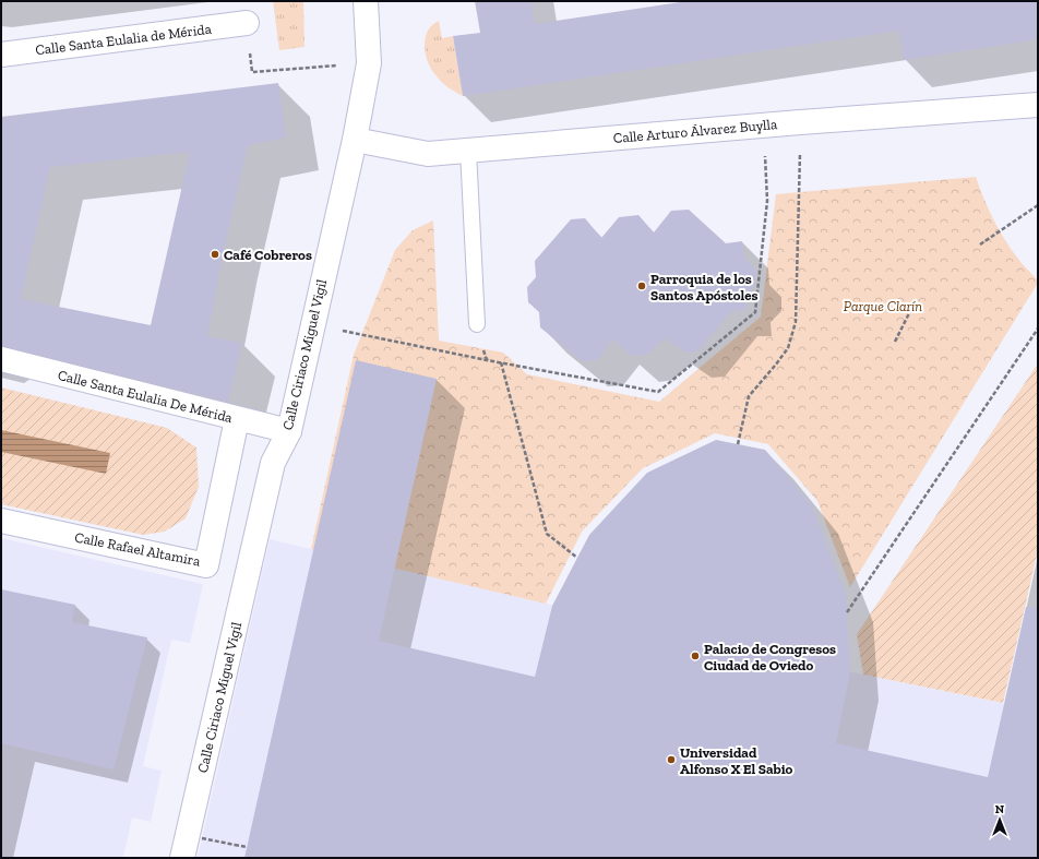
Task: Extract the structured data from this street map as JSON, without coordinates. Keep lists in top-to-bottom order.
{
  "streets": {
    "street": [
      "Calle Santa Eulalia de Mérida",
      "Calle Arturo Álvarez Buylla",
      "Calle Ciriaco Miguel Vigil",
      "Calle Santa Eulalia De Mérida",
      "Calle Rafael Altamira"
    ]
  },
  "crossings": [
    ["Calle Arturo Álvarez Buylla", "Calle Ciriaco Miguel Vigil"],
    ["Calle Ciriaco Miguel Vigil", "Calle Santa Eulalia De Mérida"],
    ["Calle Santa Eulalia De Mérida", "Calle Rafael Altamira"]
  ],
  "parks": ["Parque Clarín"],
  "places": [
    "Café Cobreros",
    "Parroquia de los Santos Apóstoles",
    "Palacio de Congresos Ciudad de Oviedo",
    "Universidad Alfonso X El Sabio"
  ],
  "north": "top"
}
